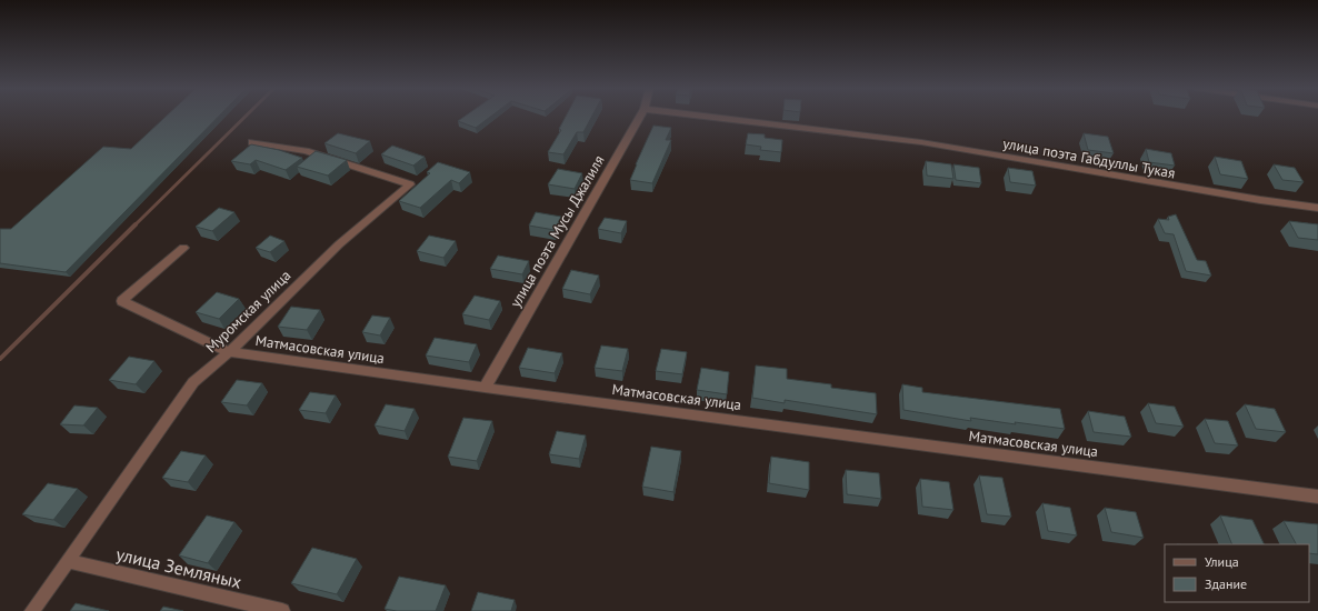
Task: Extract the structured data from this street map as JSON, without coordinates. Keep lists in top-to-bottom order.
{
  "streets": {
    "street": [
      "улица поэта Габдуллы Тукая",
      "улица поэта Мусы Джалиля",
      "Муромская улица",
      "Матмасовская улица",
      "улица Земляных"
    ]
  },
  "crossings": [
    ["улица поэта Мусы Джалиля", "Матмасовская улица"],
    ["Муромская улица", "Матмасовская улица"],
    ["Муромская улица", "улица Земляных"]
  ],
  "legend": ["Улица", "Здание"]
}
